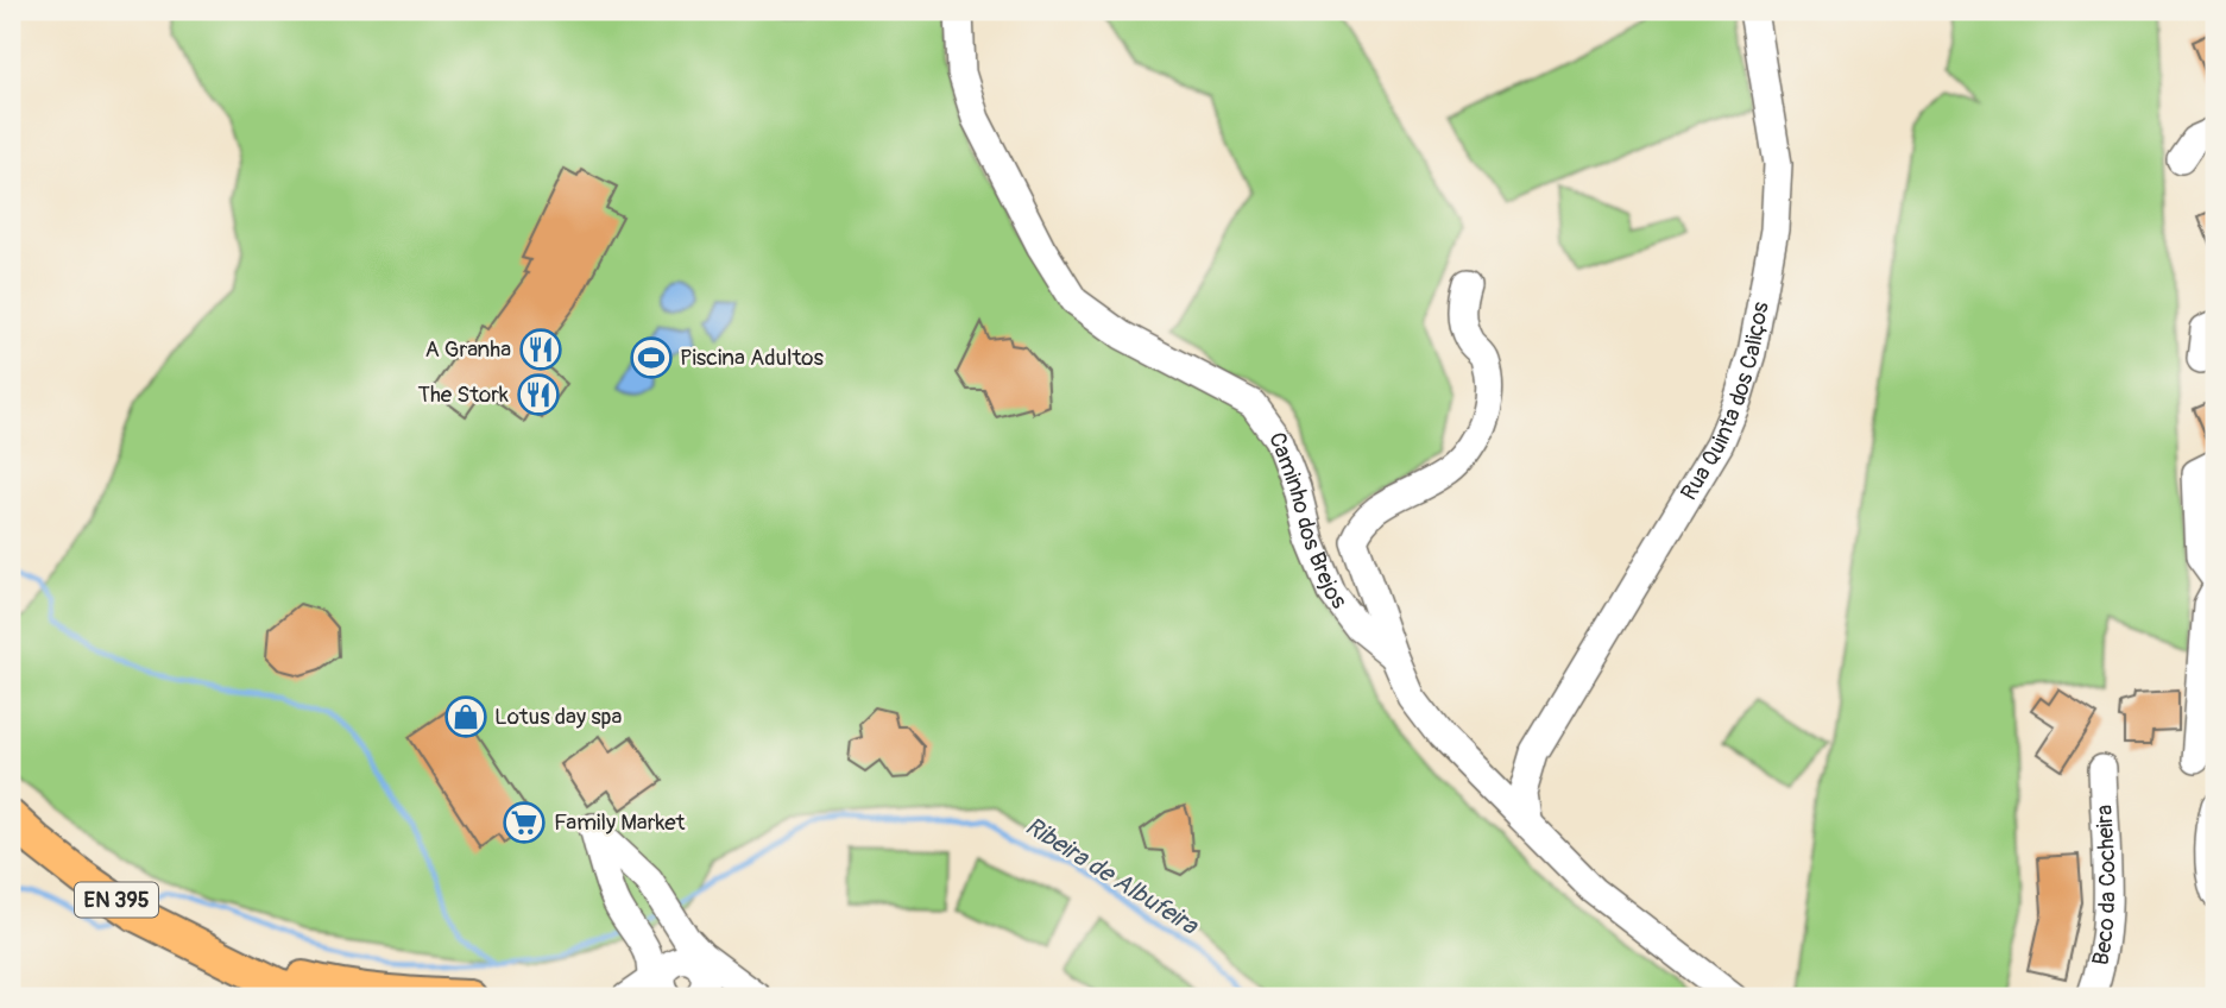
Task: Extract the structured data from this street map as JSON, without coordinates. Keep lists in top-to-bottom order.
{
  "streets": {
    "main road": ["EN 395"],
    "street": ["Rua Quinta dos Caliços", "Caminho dos Brejos", "Beco da Cocheira"]
  },
  "water": ["Ribeira de Albufeira"],
  "places": {
    "restaurant": ["A Granha", "The Stork"],
    "sports": ["Piscina Adultos"],
    "shop": ["Lotus day spa"],
    "supermarket": ["Family Market"]
  }
}
